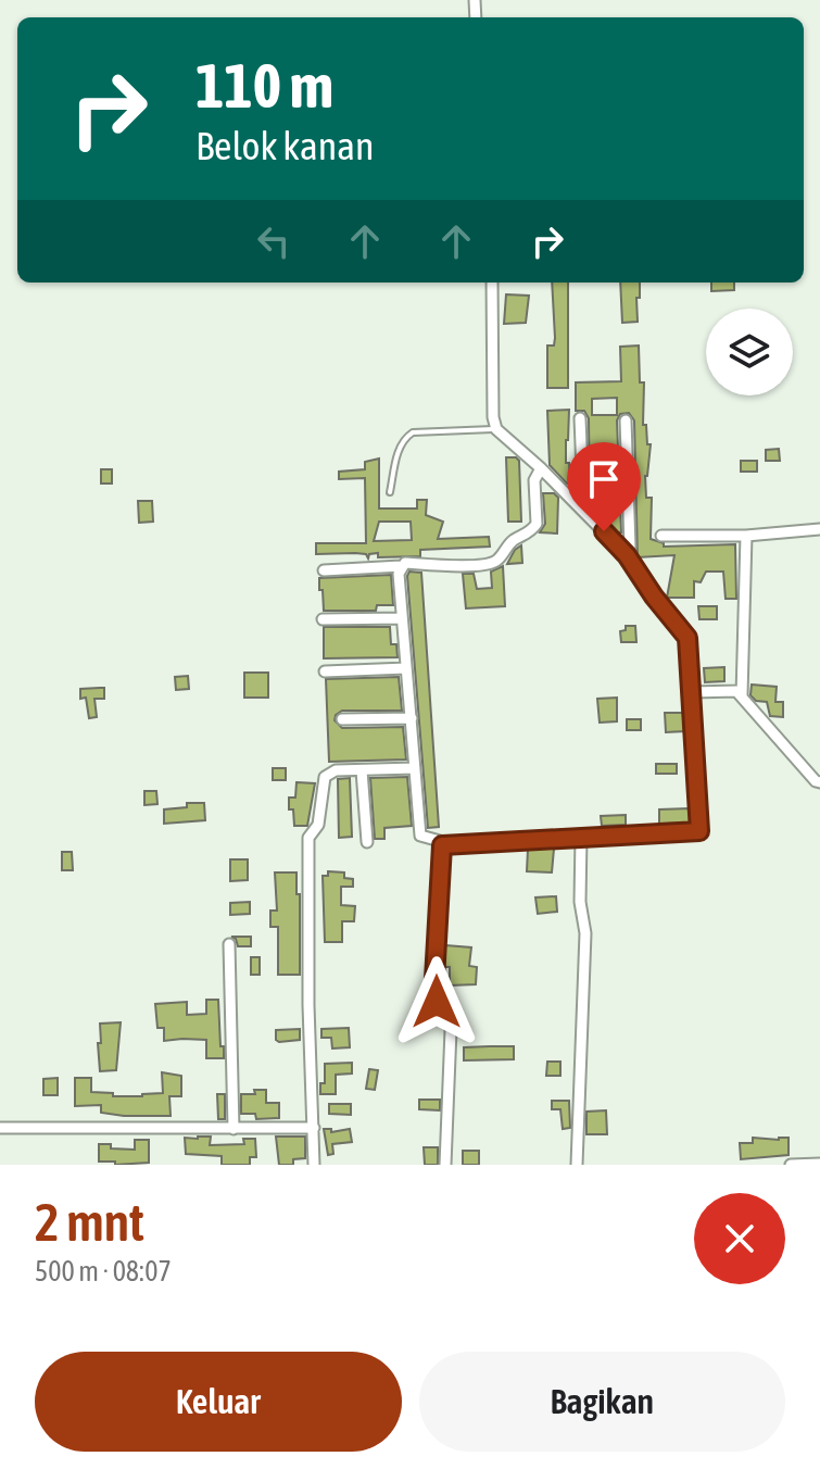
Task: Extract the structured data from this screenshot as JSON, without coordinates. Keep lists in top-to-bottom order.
{
  "page": {
    "turn": ["110 m", "Belok kanan"],
    "heading": ["2 mnt", "500 m · 08:07"],
    "buttons": ["Keluar", "Bagikan"]
  }
}
